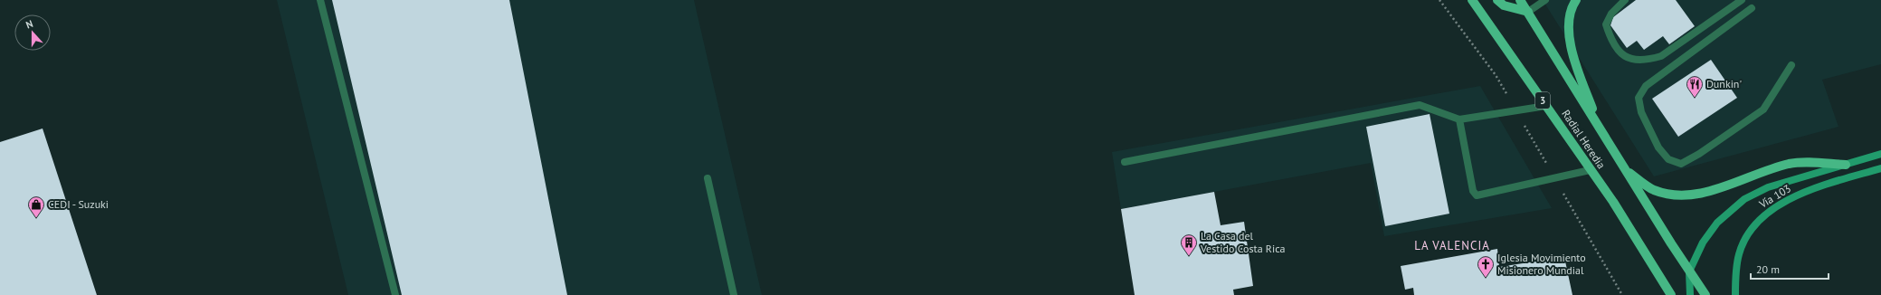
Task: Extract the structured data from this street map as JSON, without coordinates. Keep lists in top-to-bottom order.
{
  "streets": {
    "main road": ["3", "Radial Heredia", "Vía 103"]
  },
  "districts": ["LA VALENCIA"],
  "places": {
    "restaurant": ["Dunkin'"],
    "shop": ["CEDI - Suzuki"],
    "building": ["La Casa del Vestido Costa Rica"],
    "church": ["Iglesia Movimiento Misionero Mundial"]
  },
  "scale_bar": "20 m",
  "north": "top"
}
